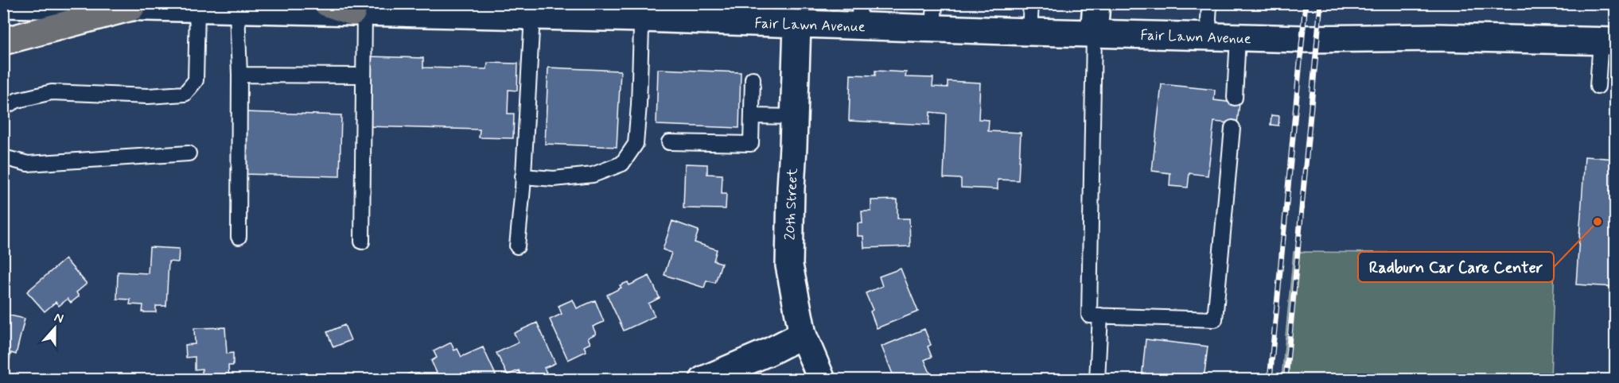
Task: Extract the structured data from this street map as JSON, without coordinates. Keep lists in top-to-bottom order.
{
  "streets": {
    "main road": ["Fair Lawn Avenue", "20th Street"]
  },
  "crossings": [
    ["Fair Lawn Avenue", "20th Street"]
  ],
  "places": ["Radburn Car Care Center"],
  "north": "top"
}
